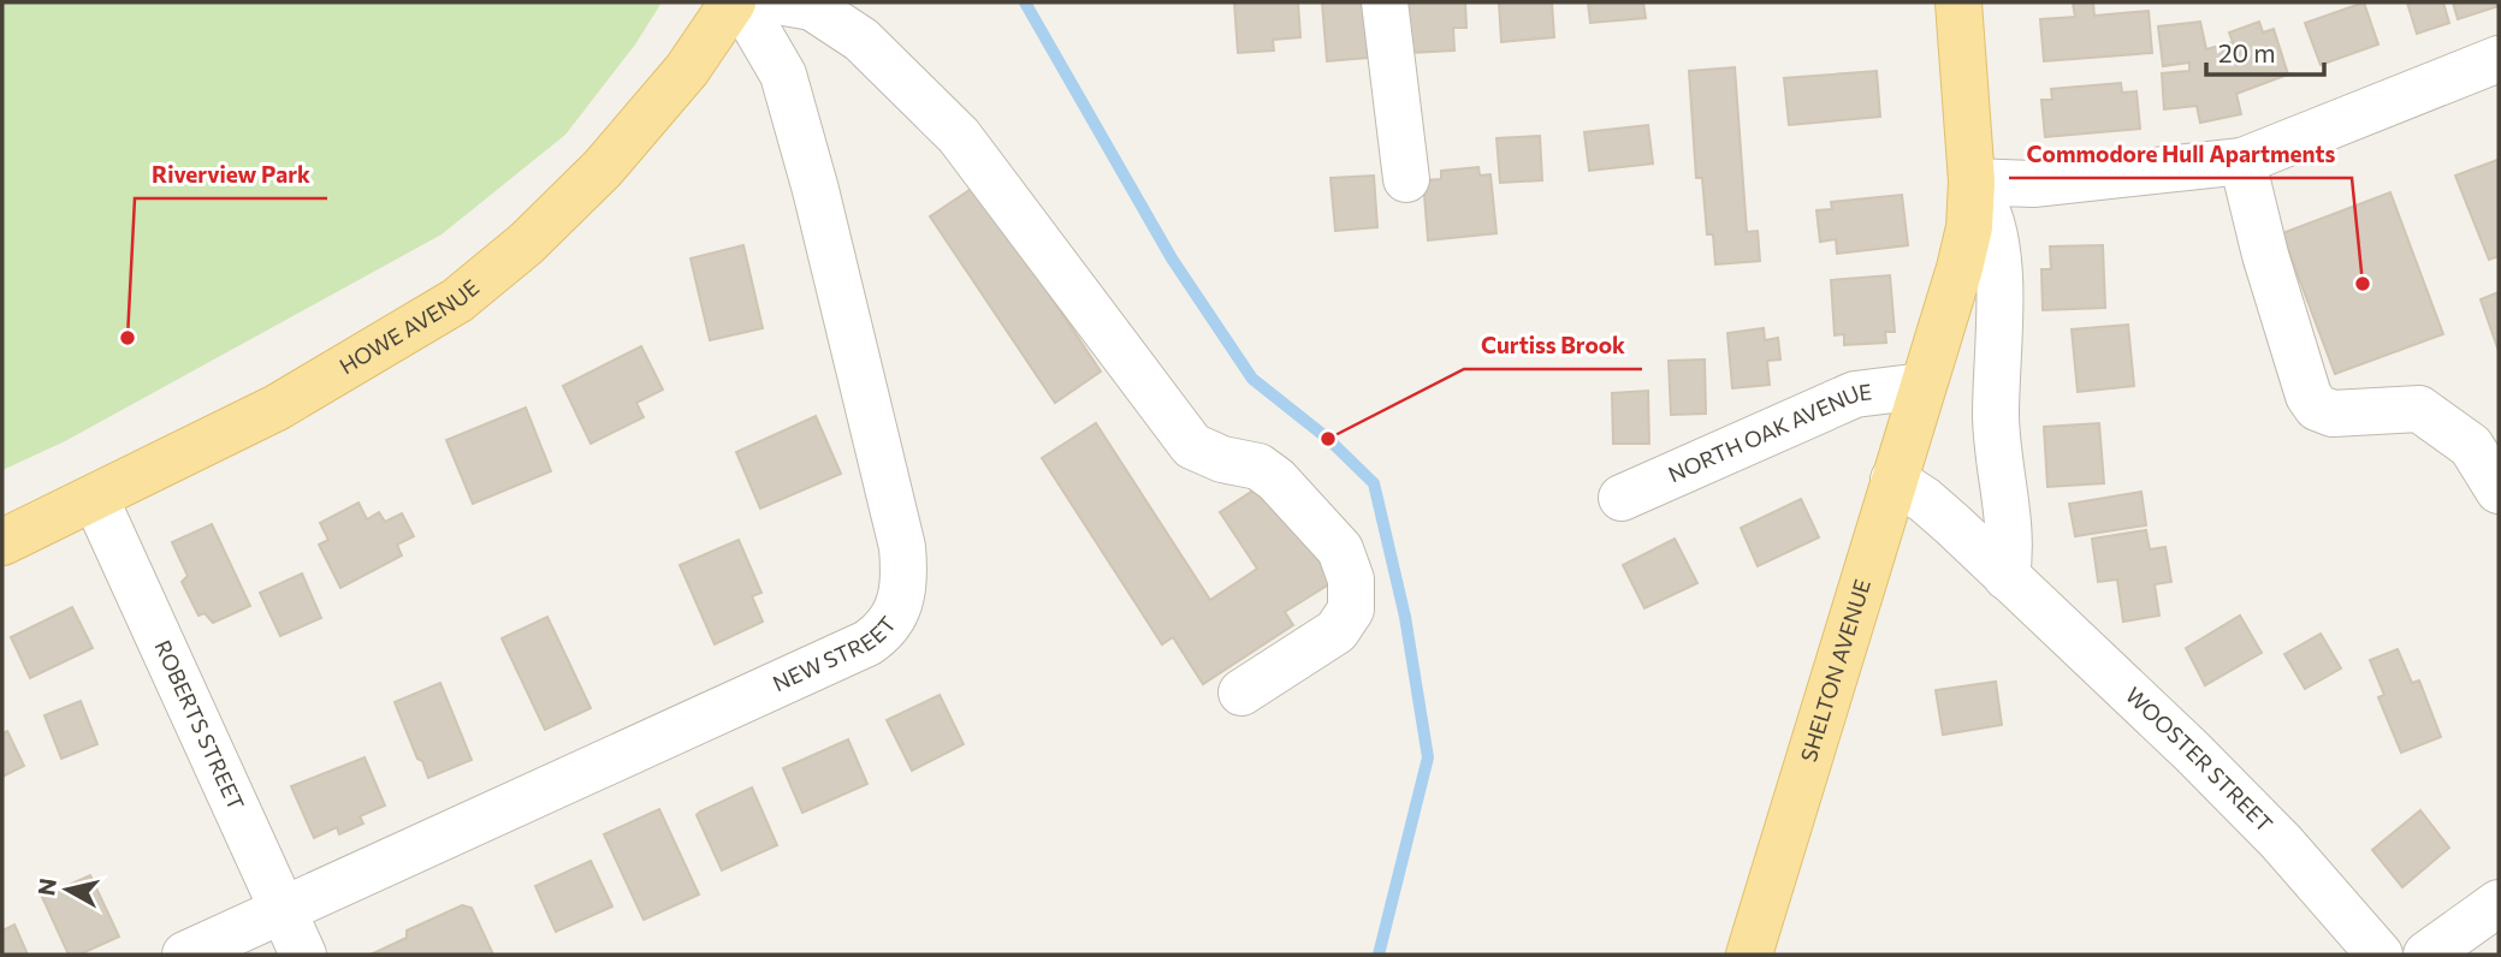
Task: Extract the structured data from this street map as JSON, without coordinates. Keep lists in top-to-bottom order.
{
  "streets": {
    "main road": ["HOWE AVENUE", "SHELTON AVENUE"],
    "street": [
      "NORTH OAK AVENUE",
      "NEW STREET",
      "ROBERTS STREET",
      "WOOSTER STREET"
    ]
  },
  "crossings": [
    ["HOWE AVENUE", "ROBERTS STREET"],
    ["NORTH OAK AVENUE", "SHELTON AVENUE"],
    ["NEW STREET", "ROBERTS STREET"],
    ["SHELTON AVENUE", "WOOSTER STREET"]
  ],
  "places": ["Commodore Hull Apartments", "Riverview Park", "Curtiss Brook"],
  "scale_bar": "20 m",
  "north": "left"
}
